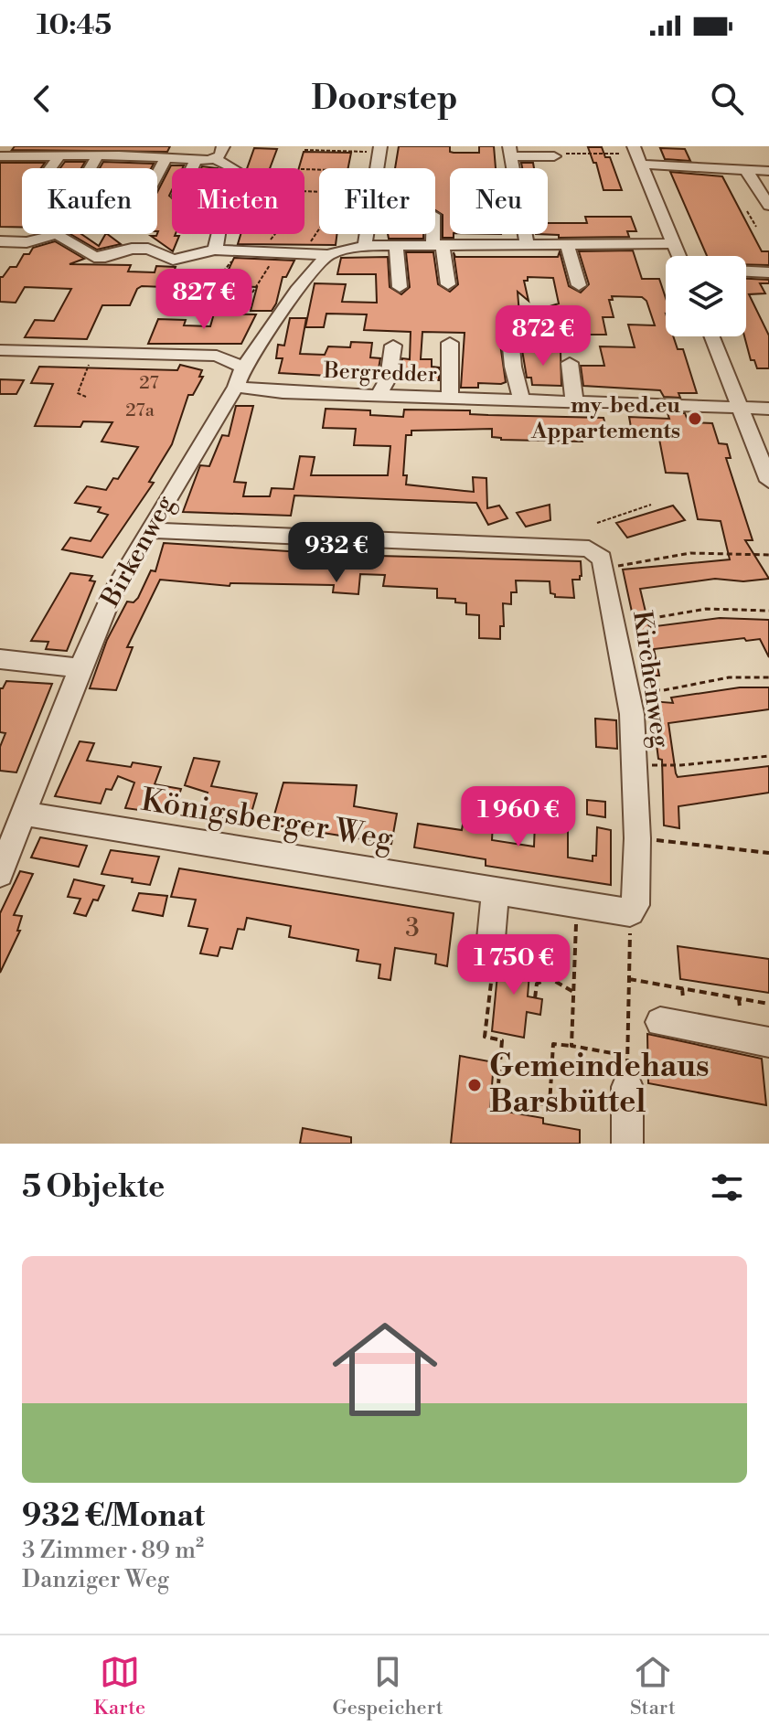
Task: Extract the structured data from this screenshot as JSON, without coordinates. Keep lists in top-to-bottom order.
{
  "streets": {
    "street": [
      "Bergredder",
      "Birkenweg",
      "Kirchenweg",
      "Königsberger Weg"
    ]
  },
  "crossings": [
    ["Bergredder", "Birkenweg"],
    ["Birkenweg", "Kirchenweg"],
    ["Birkenweg", "Königsberger Weg"],
    ["Kirchenweg", "Königsberger Weg"]
  ],
  "places": ["my-bed.eu Appartements", "Gemeindehaus Barsbüttel"],
  "house_numbers": ["27", "27a", "3"],
  "page": {
    "status": "10:45",
    "header": "Doorstep",
    "chip": [
      "Kaufen",
      "Mieten",
      "Filter",
      "Neu"
    ],
    "price": [
      "827 €",
      "872 €",
      "932 €",
      "1 960 €",
      "1 750 €"
    ],
    "heading": "5 Objekte",
    "list": [
      {
        "name": "932 €/Monat",
        "note": "3 Zimmer · 89 m² · Danziger Weg"
      }
    ],
    "tabs": ["Karte", "Gespeichert", "Start"]
  }
}
